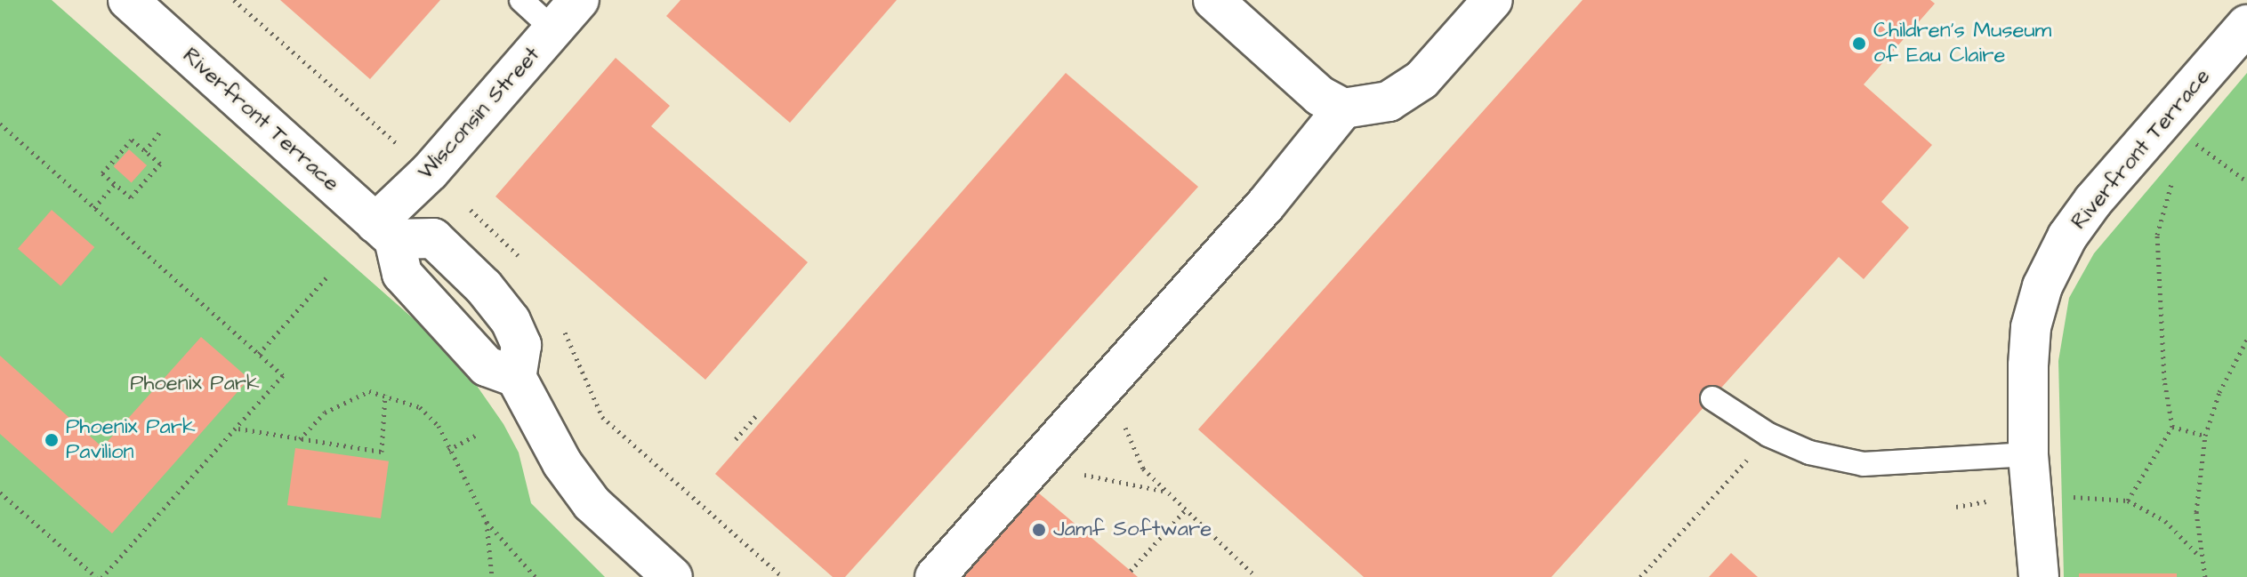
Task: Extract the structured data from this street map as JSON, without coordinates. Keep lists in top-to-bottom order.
{
  "streets": {
    "street": ["Wisconsin Street", "Riverfront Terrace"]
  },
  "crossings": [
    ["Wisconsin Street", "Riverfront Terrace"]
  ],
  "parks": ["Phoenix Park"],
  "places": ["Children’s Museum of Eau Claire", "Phoenix Park Pavilion", "Jamf Software"]
}
